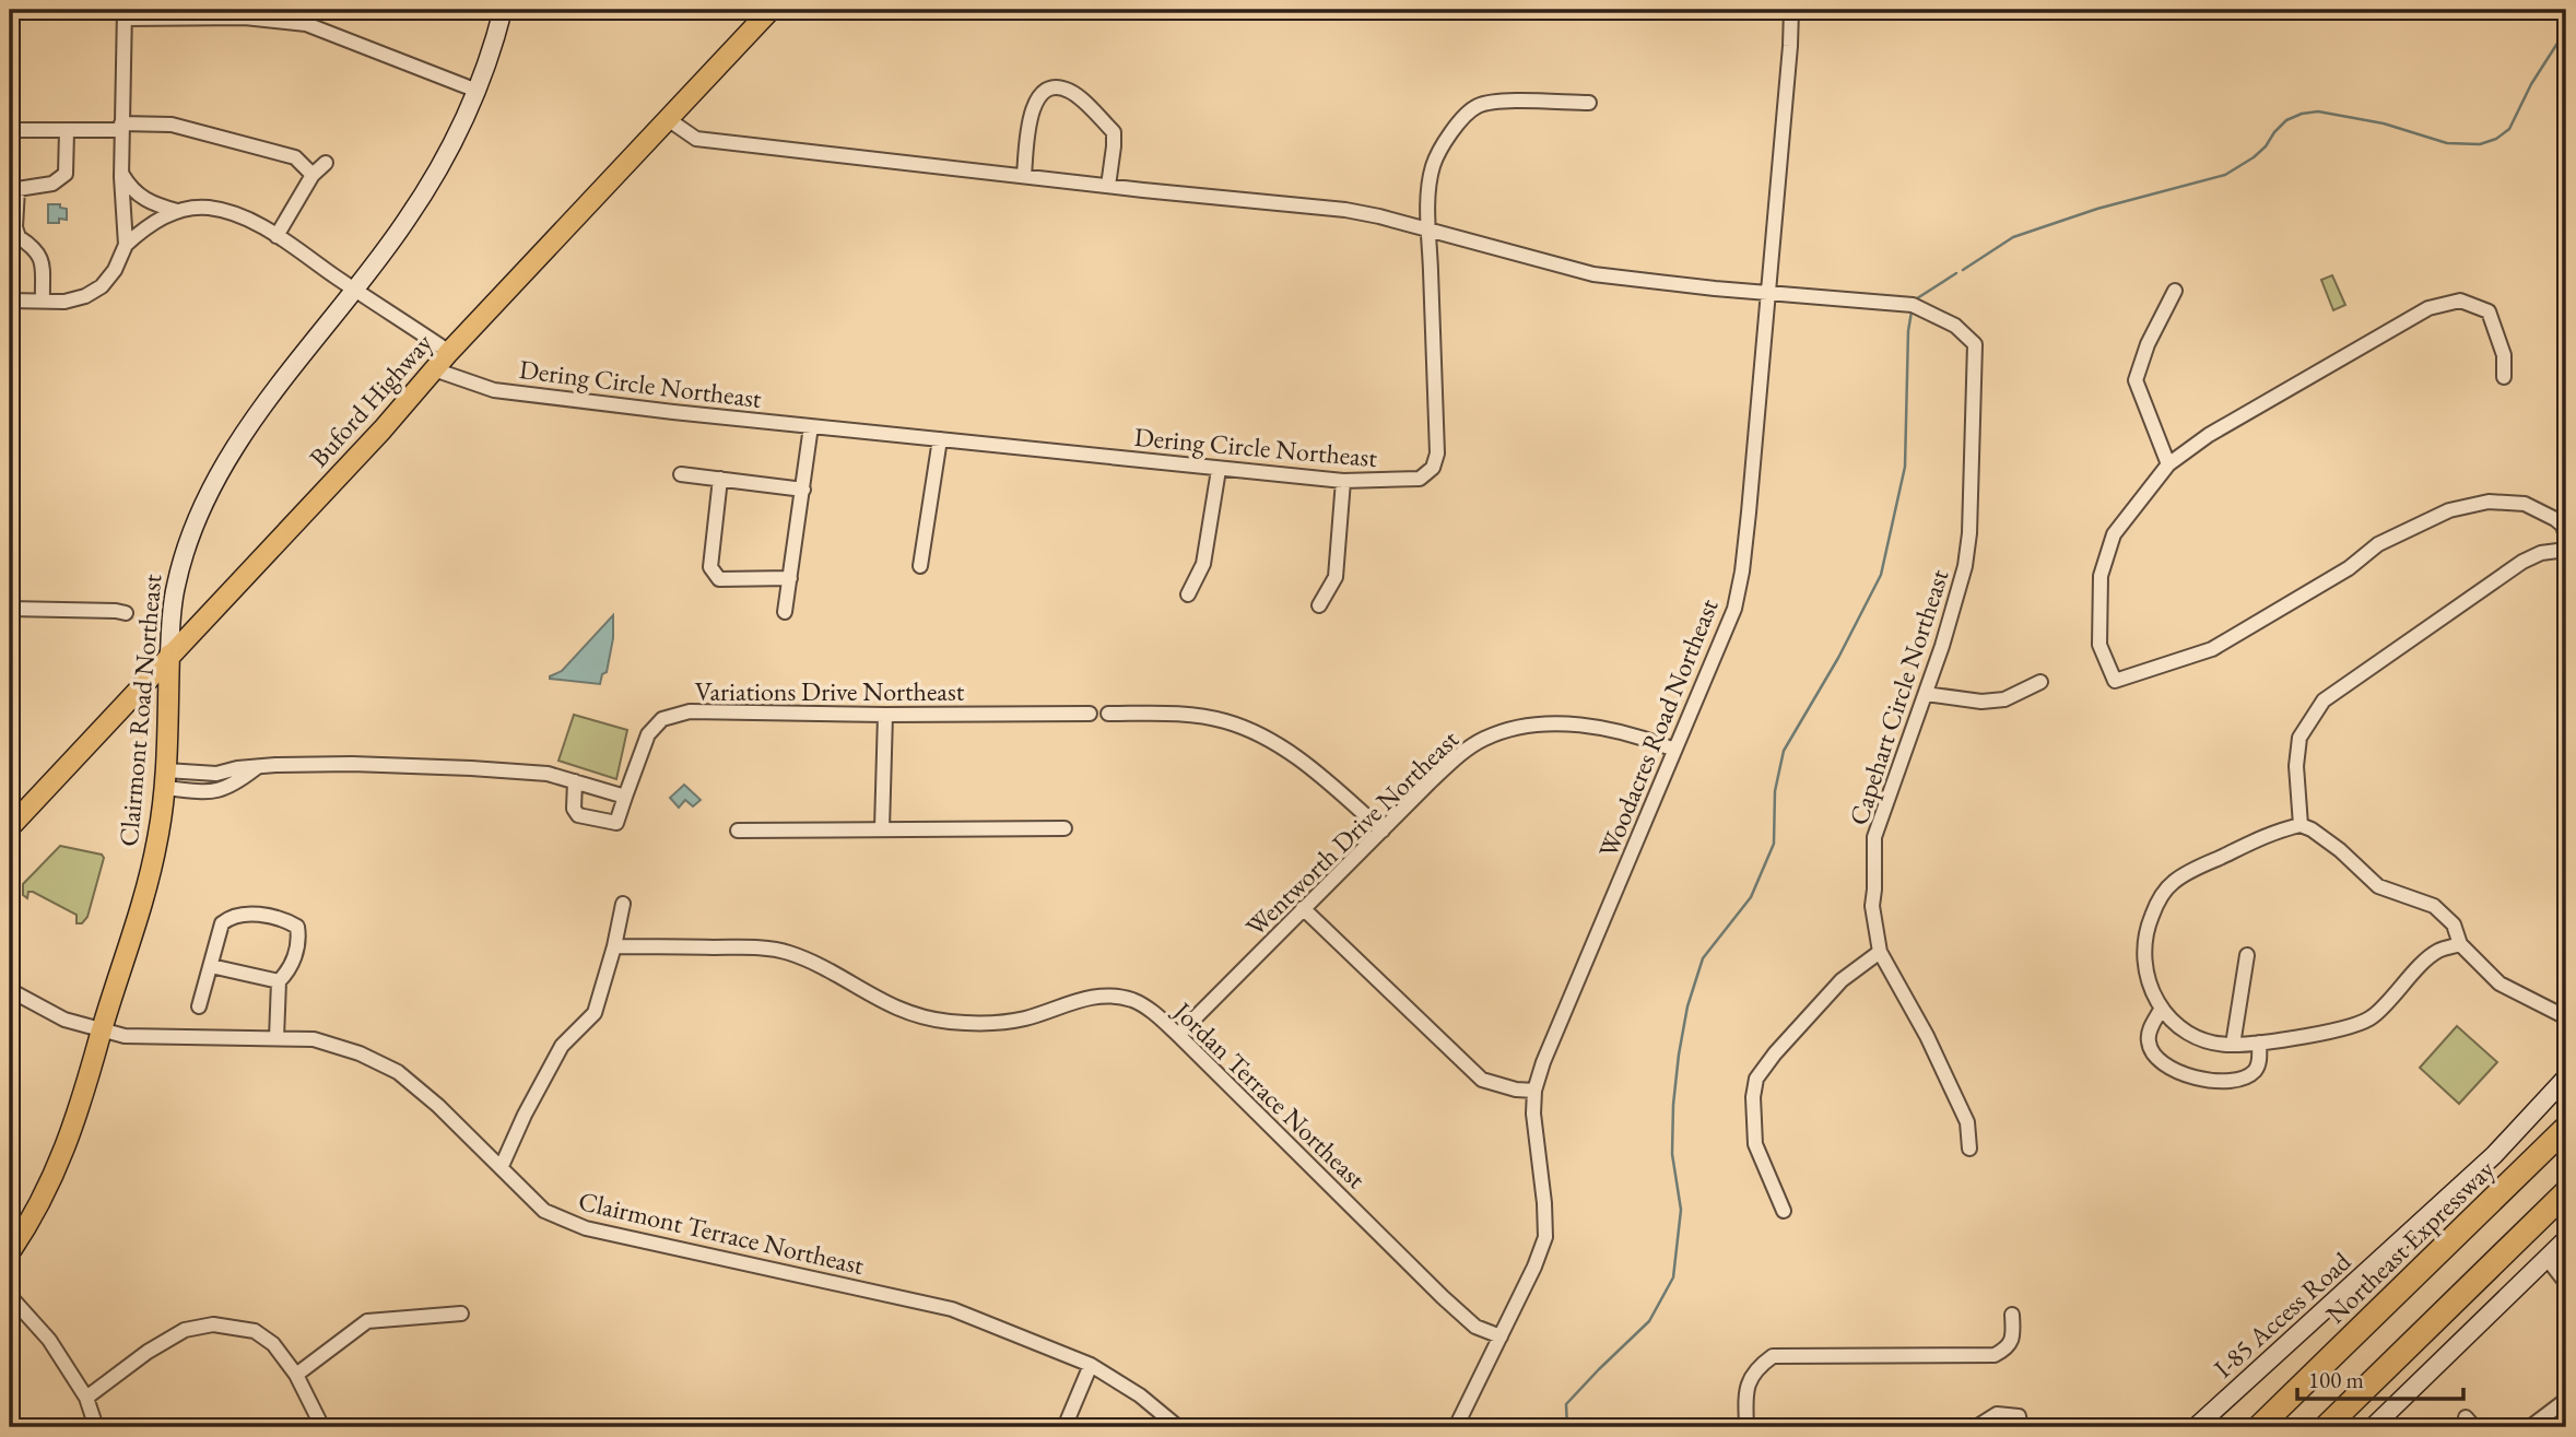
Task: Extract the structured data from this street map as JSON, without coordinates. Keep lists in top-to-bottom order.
{
  "streets": {
    "highway": ["Northeast Expressway"],
    "main road": ["Buford Highway", "Clairmont Road Northeast", "I-85 Access Road"],
    "street": [
      "Dering Circle Northeast",
      "Variations Drive Northeast",
      "Capehart Circle Northeast",
      "Woodacres Road Northeast",
      "Wentworth Drive Northeast",
      "Jordan Terrace Northeast",
      "Clairmont Terrace Northeast"
    ]
  },
  "crossings": [
    ["Dering Circle Northeast", "Buford Highway"],
    ["Dering Circle Northeast", "Capehart Circle Northeast"],
    ["Buford Highway", "Clairmont Road Northeast"],
    ["Capehart Circle Northeast", "Woodacres Road Northeast"],
    ["Clairmont Road Northeast", "Clairmont Terrace Northeast"],
    ["Woodacres Road Northeast", "Wentworth Drive Northeast"],
    ["Woodacres Road Northeast", "Jordan Terrace Northeast"],
    ["Wentworth Drive Northeast", "Jordan Terrace Northeast"]
  ],
  "scale_bar": "100 m"
}
